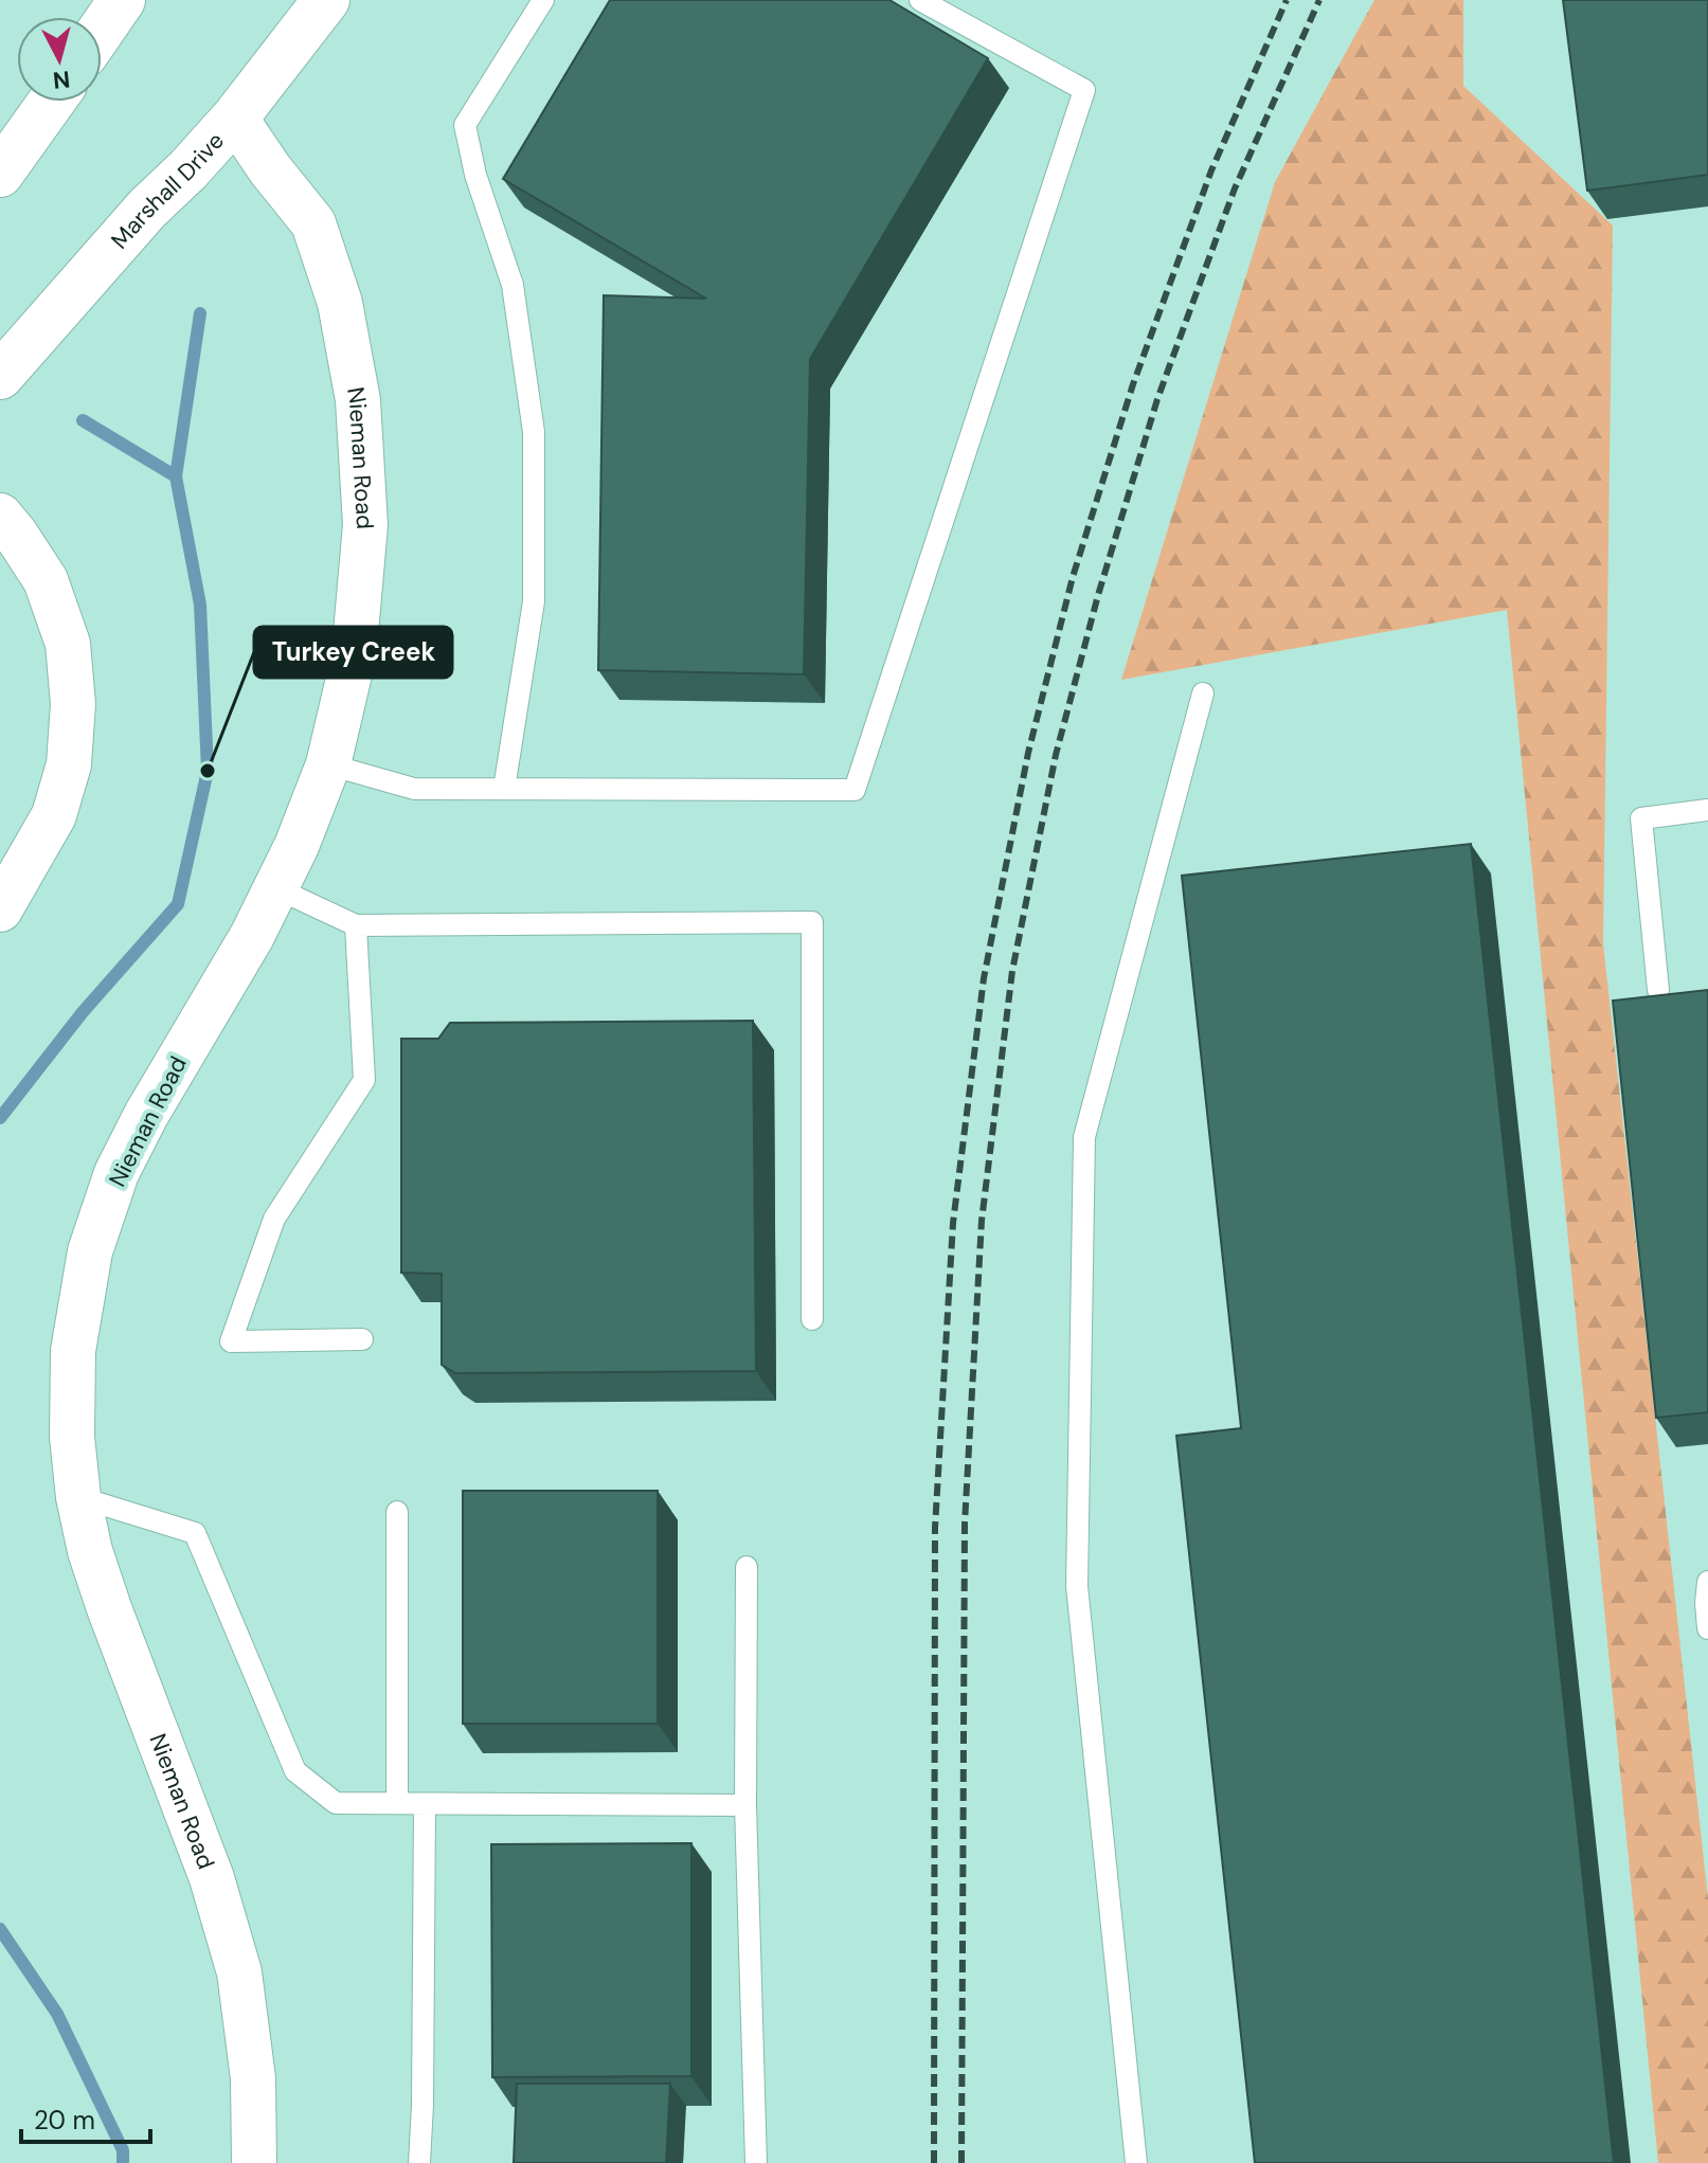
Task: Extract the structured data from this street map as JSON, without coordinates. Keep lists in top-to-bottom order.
{
  "streets": {
    "main road": ["Marshall Drive"],
    "street": ["Nieman Road"]
  },
  "crossings": [
    ["Marshall Drive", "Nieman Road"]
  ],
  "places": ["Turkey Creek"],
  "scale_bar": "20 m",
  "north": "bottom"
}
